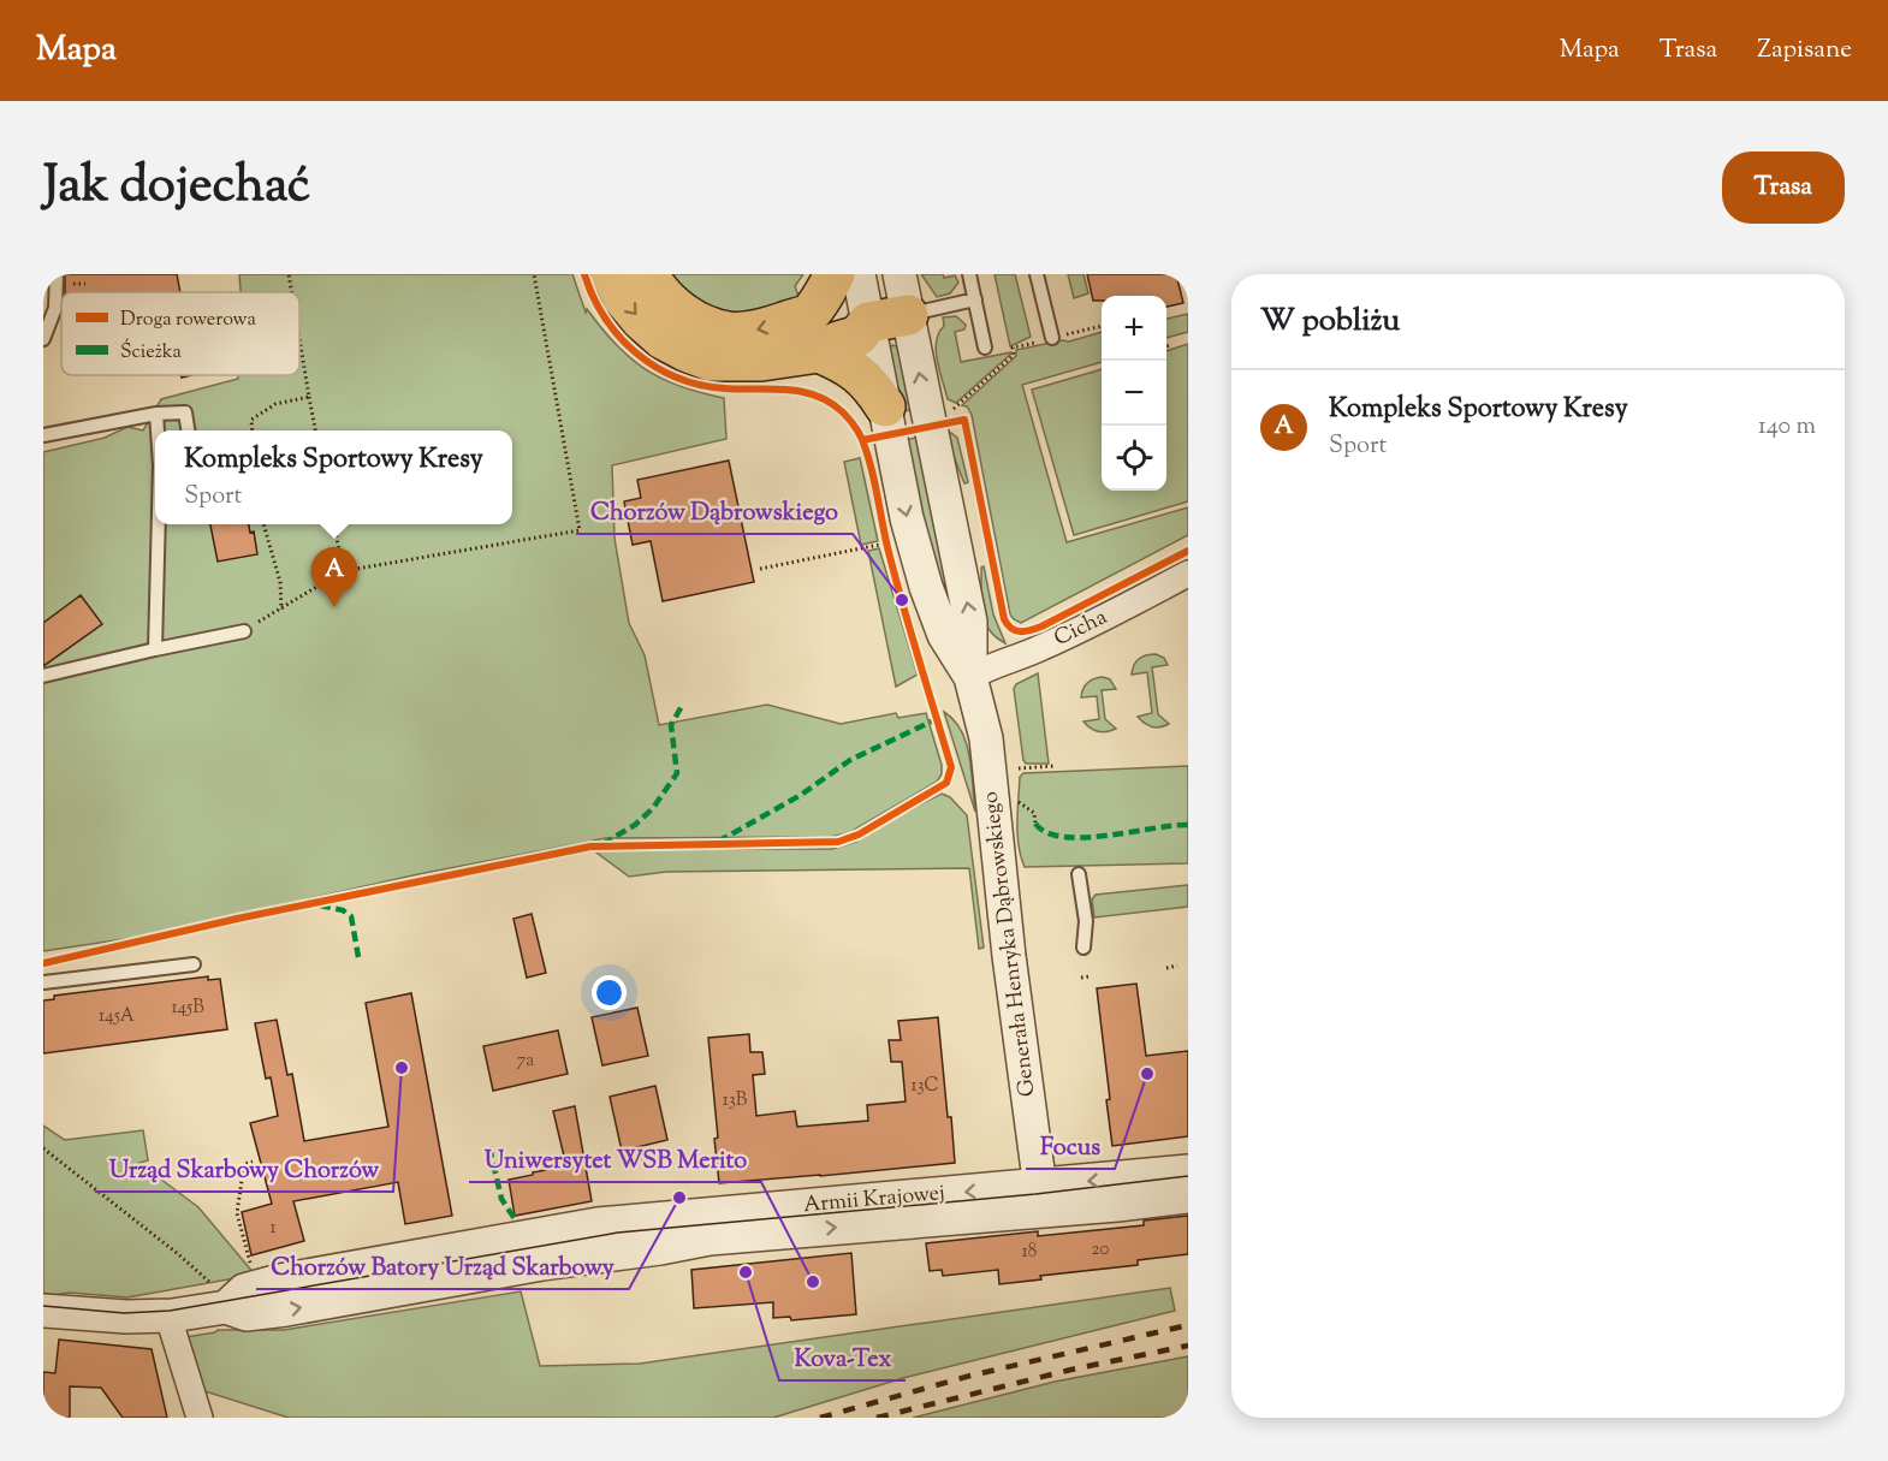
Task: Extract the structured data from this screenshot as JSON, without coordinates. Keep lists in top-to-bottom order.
{
  "streets": {
    "street": ["Cicha", "Generała Henryka Dąbrowskiego", "Armii Krajowej"]
  },
  "crossings": [
    ["Cicha", "Generała Henryka Dąbrowskiego"],
    ["Generała Henryka Dąbrowskiego", "Armii Krajowej"]
  ],
  "places": [
    "Chorzów Dąbrowskiego",
    "Urząd Skarbowy Chorzów",
    "Focus",
    "Chorzów Batory Urząd Skarbowy",
    "Kova-Tex",
    "Uniwersytet WSB Merito"
  ],
  "house_numbers": [
    "145B",
    "145A",
    "7a",
    "13C",
    "13B",
    "1",
    "20",
    "18"
  ],
  "legend": ["Droga rowerowa", "Ścieżka"],
  "page": {
    "header": "Mapa",
    "nav": ["Mapa", "Trasa", "Zapisane"],
    "title": "Jak dojechać",
    "buttons": "Trasa",
    "heading": "W pobliżu",
    "map_buttons": ["+", "−"],
    "list": [
      {
        "mark": "A",
        "name": "Kompleks Sportowy Kresy",
        "note": "Sport",
        "value": "140 m"
      }
    ],
    "popup": ["Kompleks Sportowy Kresy", "Sport"],
    "pins": "A"
  }
}
